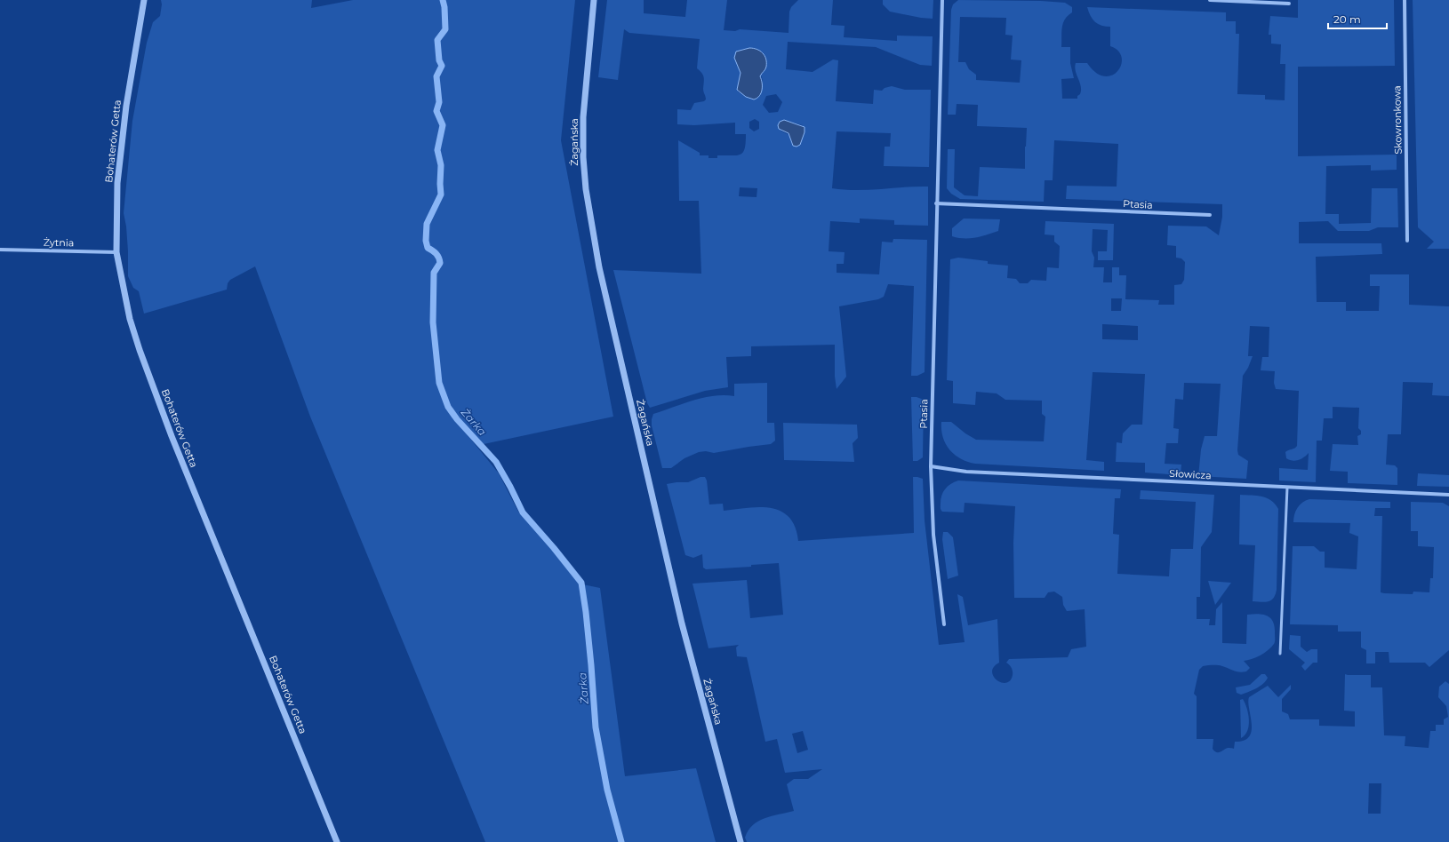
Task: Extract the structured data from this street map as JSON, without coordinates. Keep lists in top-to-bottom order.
{
  "streets": {
    "street": [
      "Skowronkowa",
      "Bohaterów Getta",
      "Żagańska",
      "Ptasia",
      "Żytnia",
      "Słowicza"
    ]
  },
  "crossings": [
    ["Bohaterów Getta", "Żytnia"],
    ["Ptasia", "Słowicza"]
  ],
  "water": ["Żarka"],
  "scale_bar": "20 m"
}
